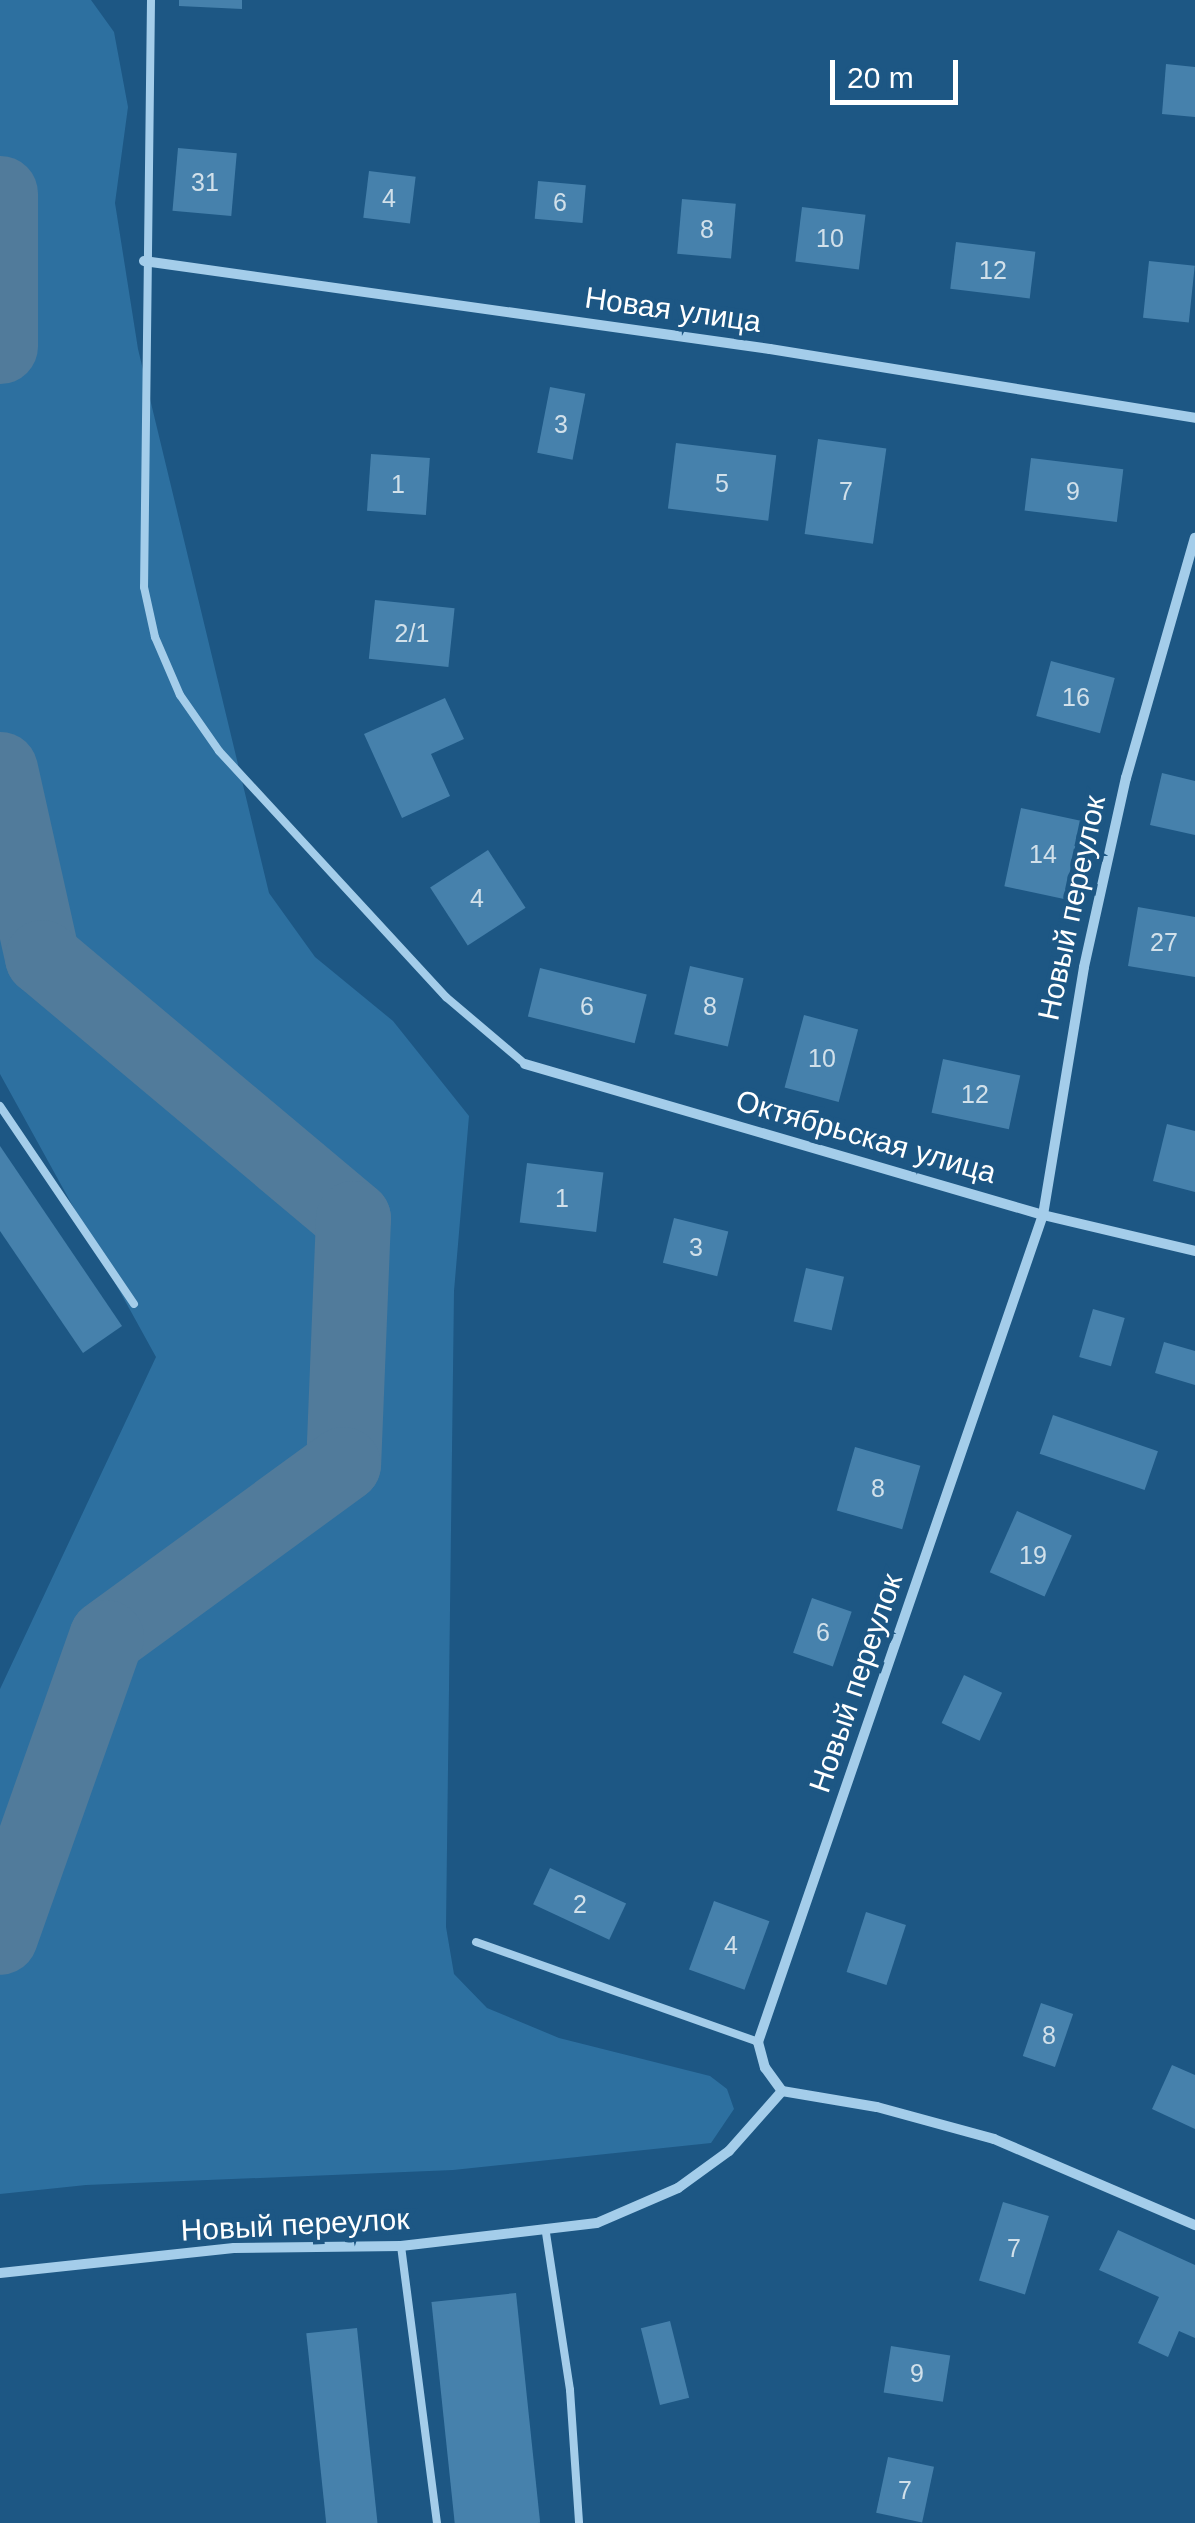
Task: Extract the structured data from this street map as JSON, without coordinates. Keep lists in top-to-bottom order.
{
  "streets": {
    "street": ["Новая улица", "Новый переулок", "Октябрьская улица"]
  },
  "crossings": [
    ["Новый переулок", "Октябрьская улица"]
  ],
  "house_numbers": [
    "31",
    "4",
    "6",
    "8",
    "10",
    "12",
    "3",
    "5",
    "1",
    "7",
    "9",
    "2/1",
    "16",
    "14",
    "4",
    "27",
    "6",
    "8",
    "10",
    "12",
    "1",
    "3",
    "8",
    "19",
    "6",
    "2",
    "4",
    "8",
    "7",
    "9",
    "7"
  ],
  "scale_bar": "20 m"
}
